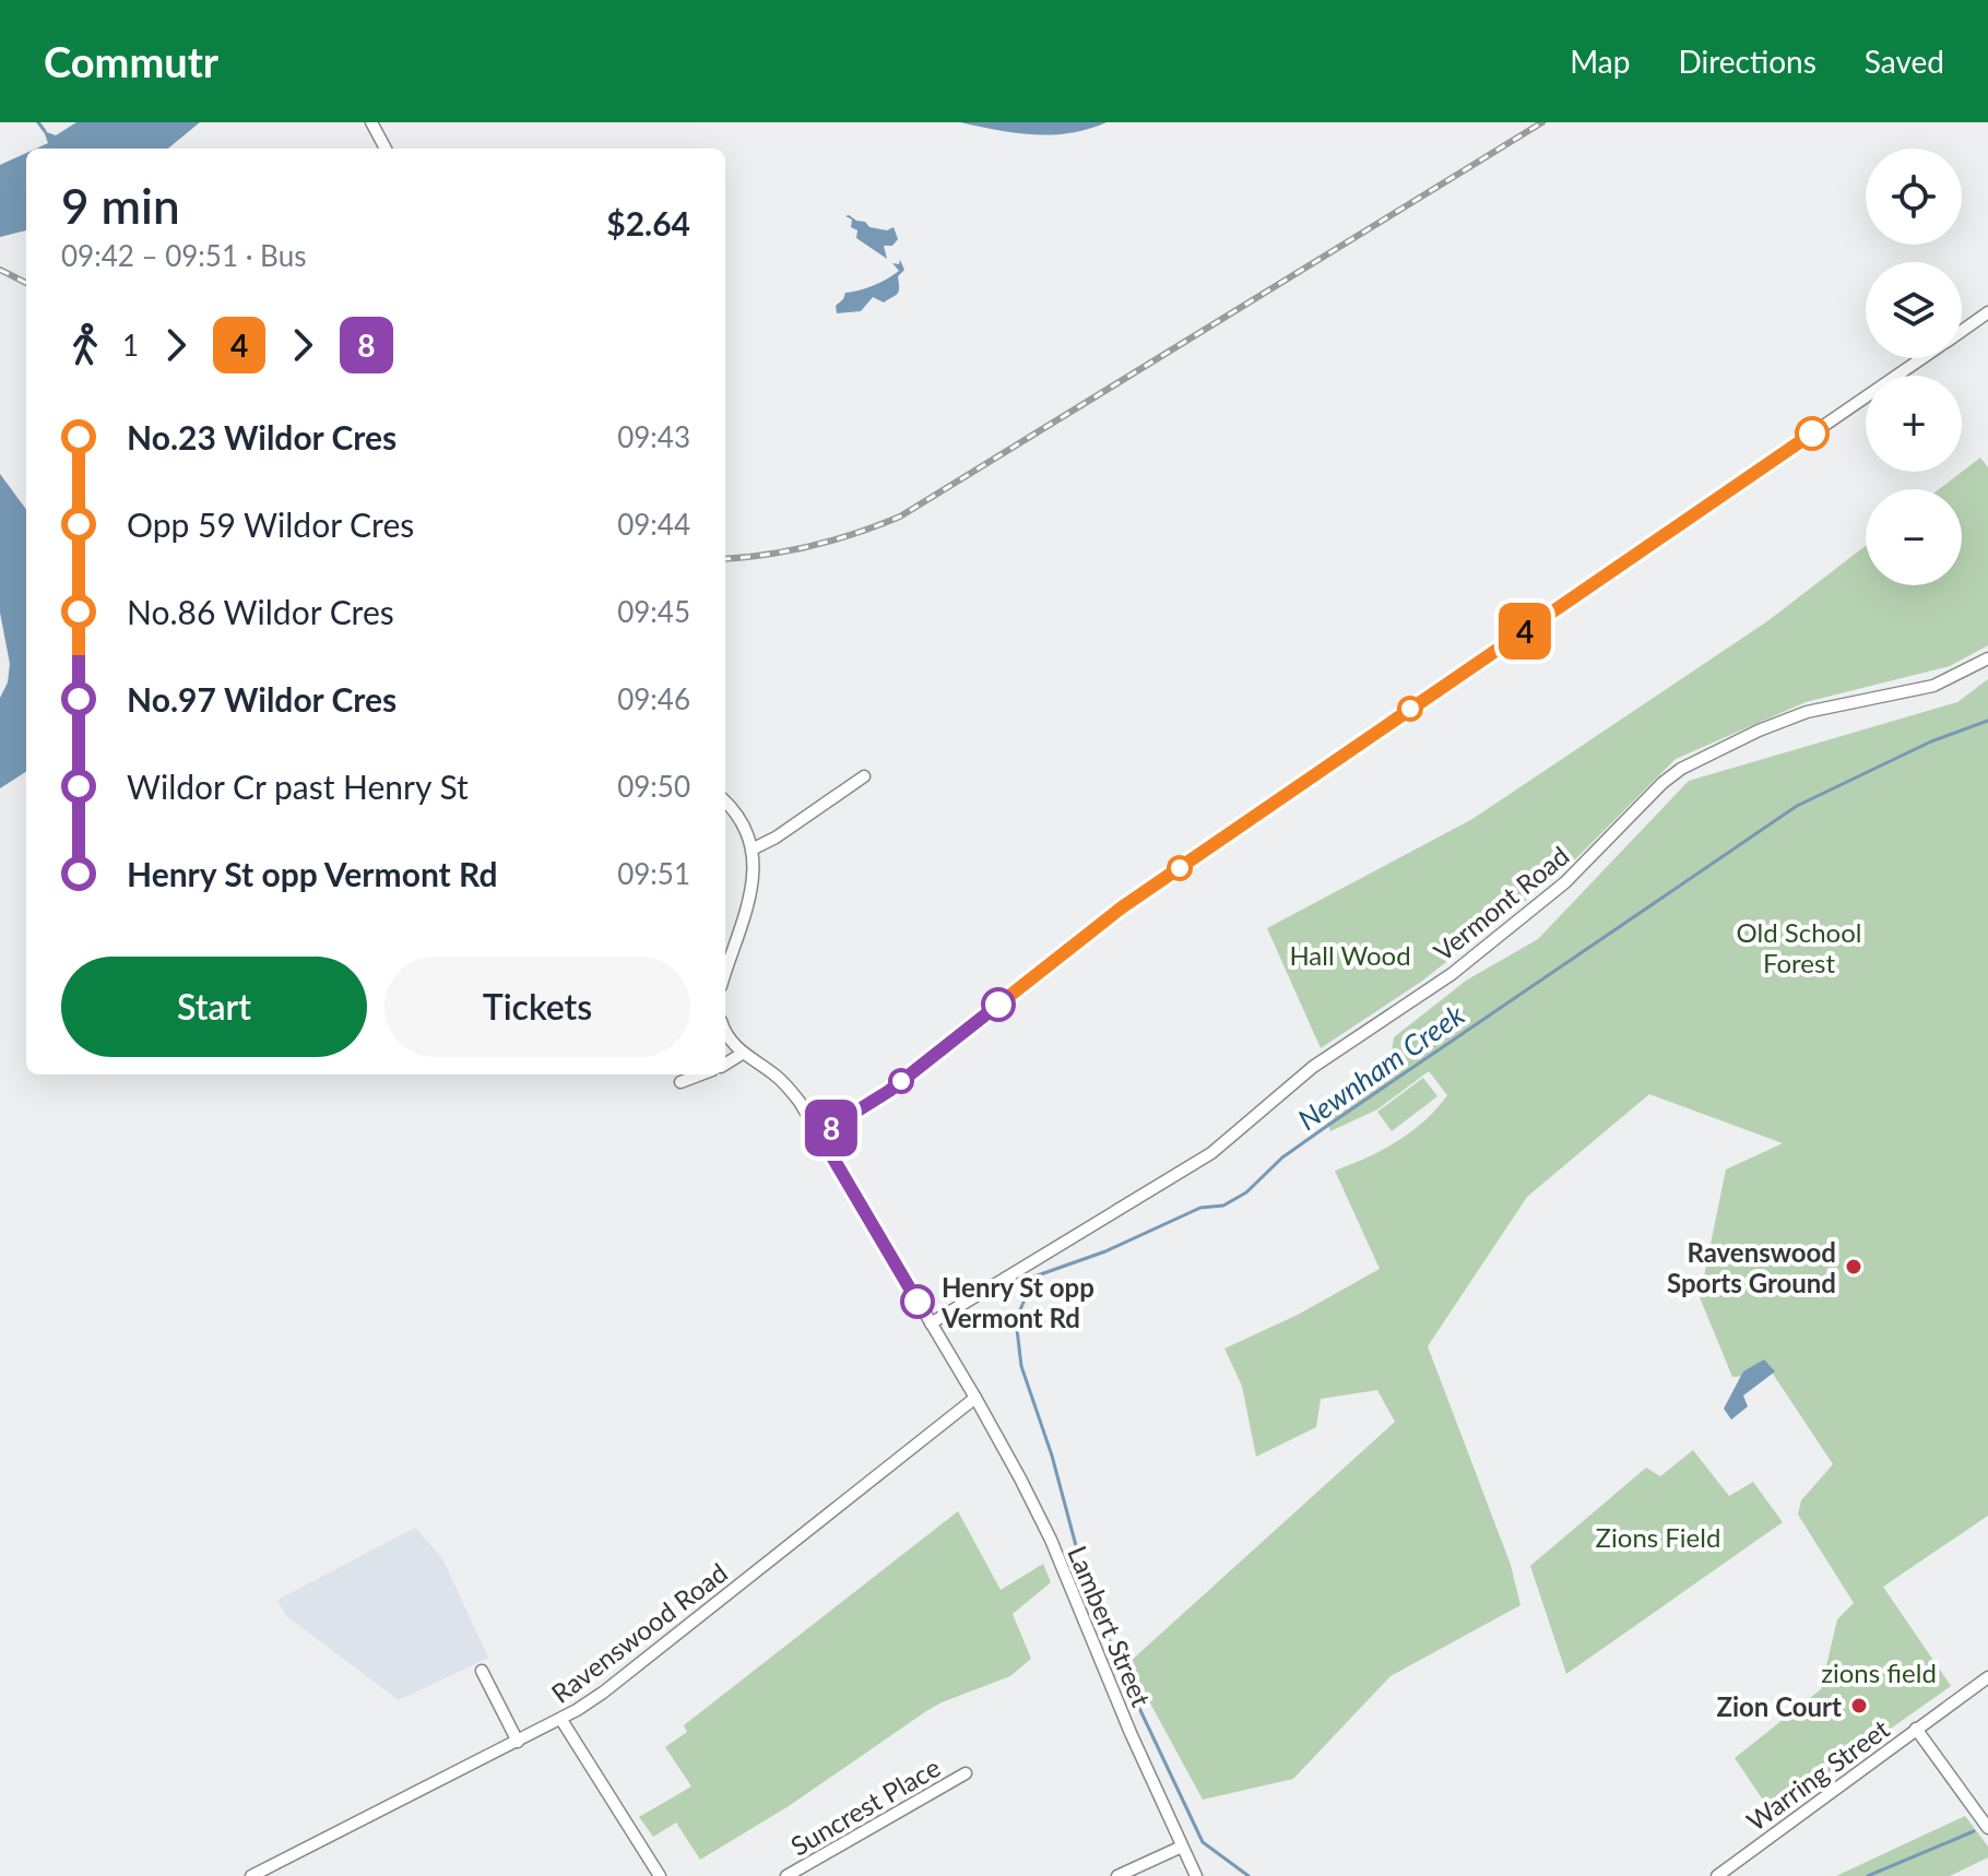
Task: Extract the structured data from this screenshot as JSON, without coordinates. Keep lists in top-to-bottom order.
{
  "streets": {
    "street": [
      "Vermont Road",
      "Lambert Street",
      "Ravenswood Road",
      "Warring Street",
      "Suncrest Place"
    ]
  },
  "crossings": [
    ["Vermont Road", "Lambert Street"],
    ["Lambert Street", "Ravenswood Road"]
  ],
  "water": ["Newnham Creek"],
  "parks": [
    "Old School Forest",
    "Hall Wood",
    "Zions Field",
    "zions field"
  ],
  "places": ["Ravenswood Sports Ground", "Henry St opp Vermont Rd", "Zion Court"],
  "lines": ["bus line 4", "bus line 8"],
  "page": {
    "header": "Commutr",
    "nav": ["Map", "Directions", "Saved"],
    "on_map": ["4", "8"],
    "map_buttons": ["+", "−"],
    "heading": ["9 min", "09:42 – 09:51 · Bus", "$2.64"],
    "legs": ["1", "4", "8"],
    "list": [
      {
        "name": "No.23 Wildor Cres",
        "value": "09:43"
      },
      {
        "name": "Opp 59 Wildor Cres",
        "value": "09:44"
      },
      {
        "name": "No.86 Wildor Cres",
        "value": "09:45"
      },
      {
        "name": "No.97 Wildor Cres",
        "value": "09:46"
      },
      {
        "name": "Wildor Cr past Henry St",
        "value": "09:50"
      },
      {
        "name": "Henry St opp Vermont Rd",
        "value": "09:51"
      }
    ],
    "buttons": ["Start", "Tickets"]
  }
}
